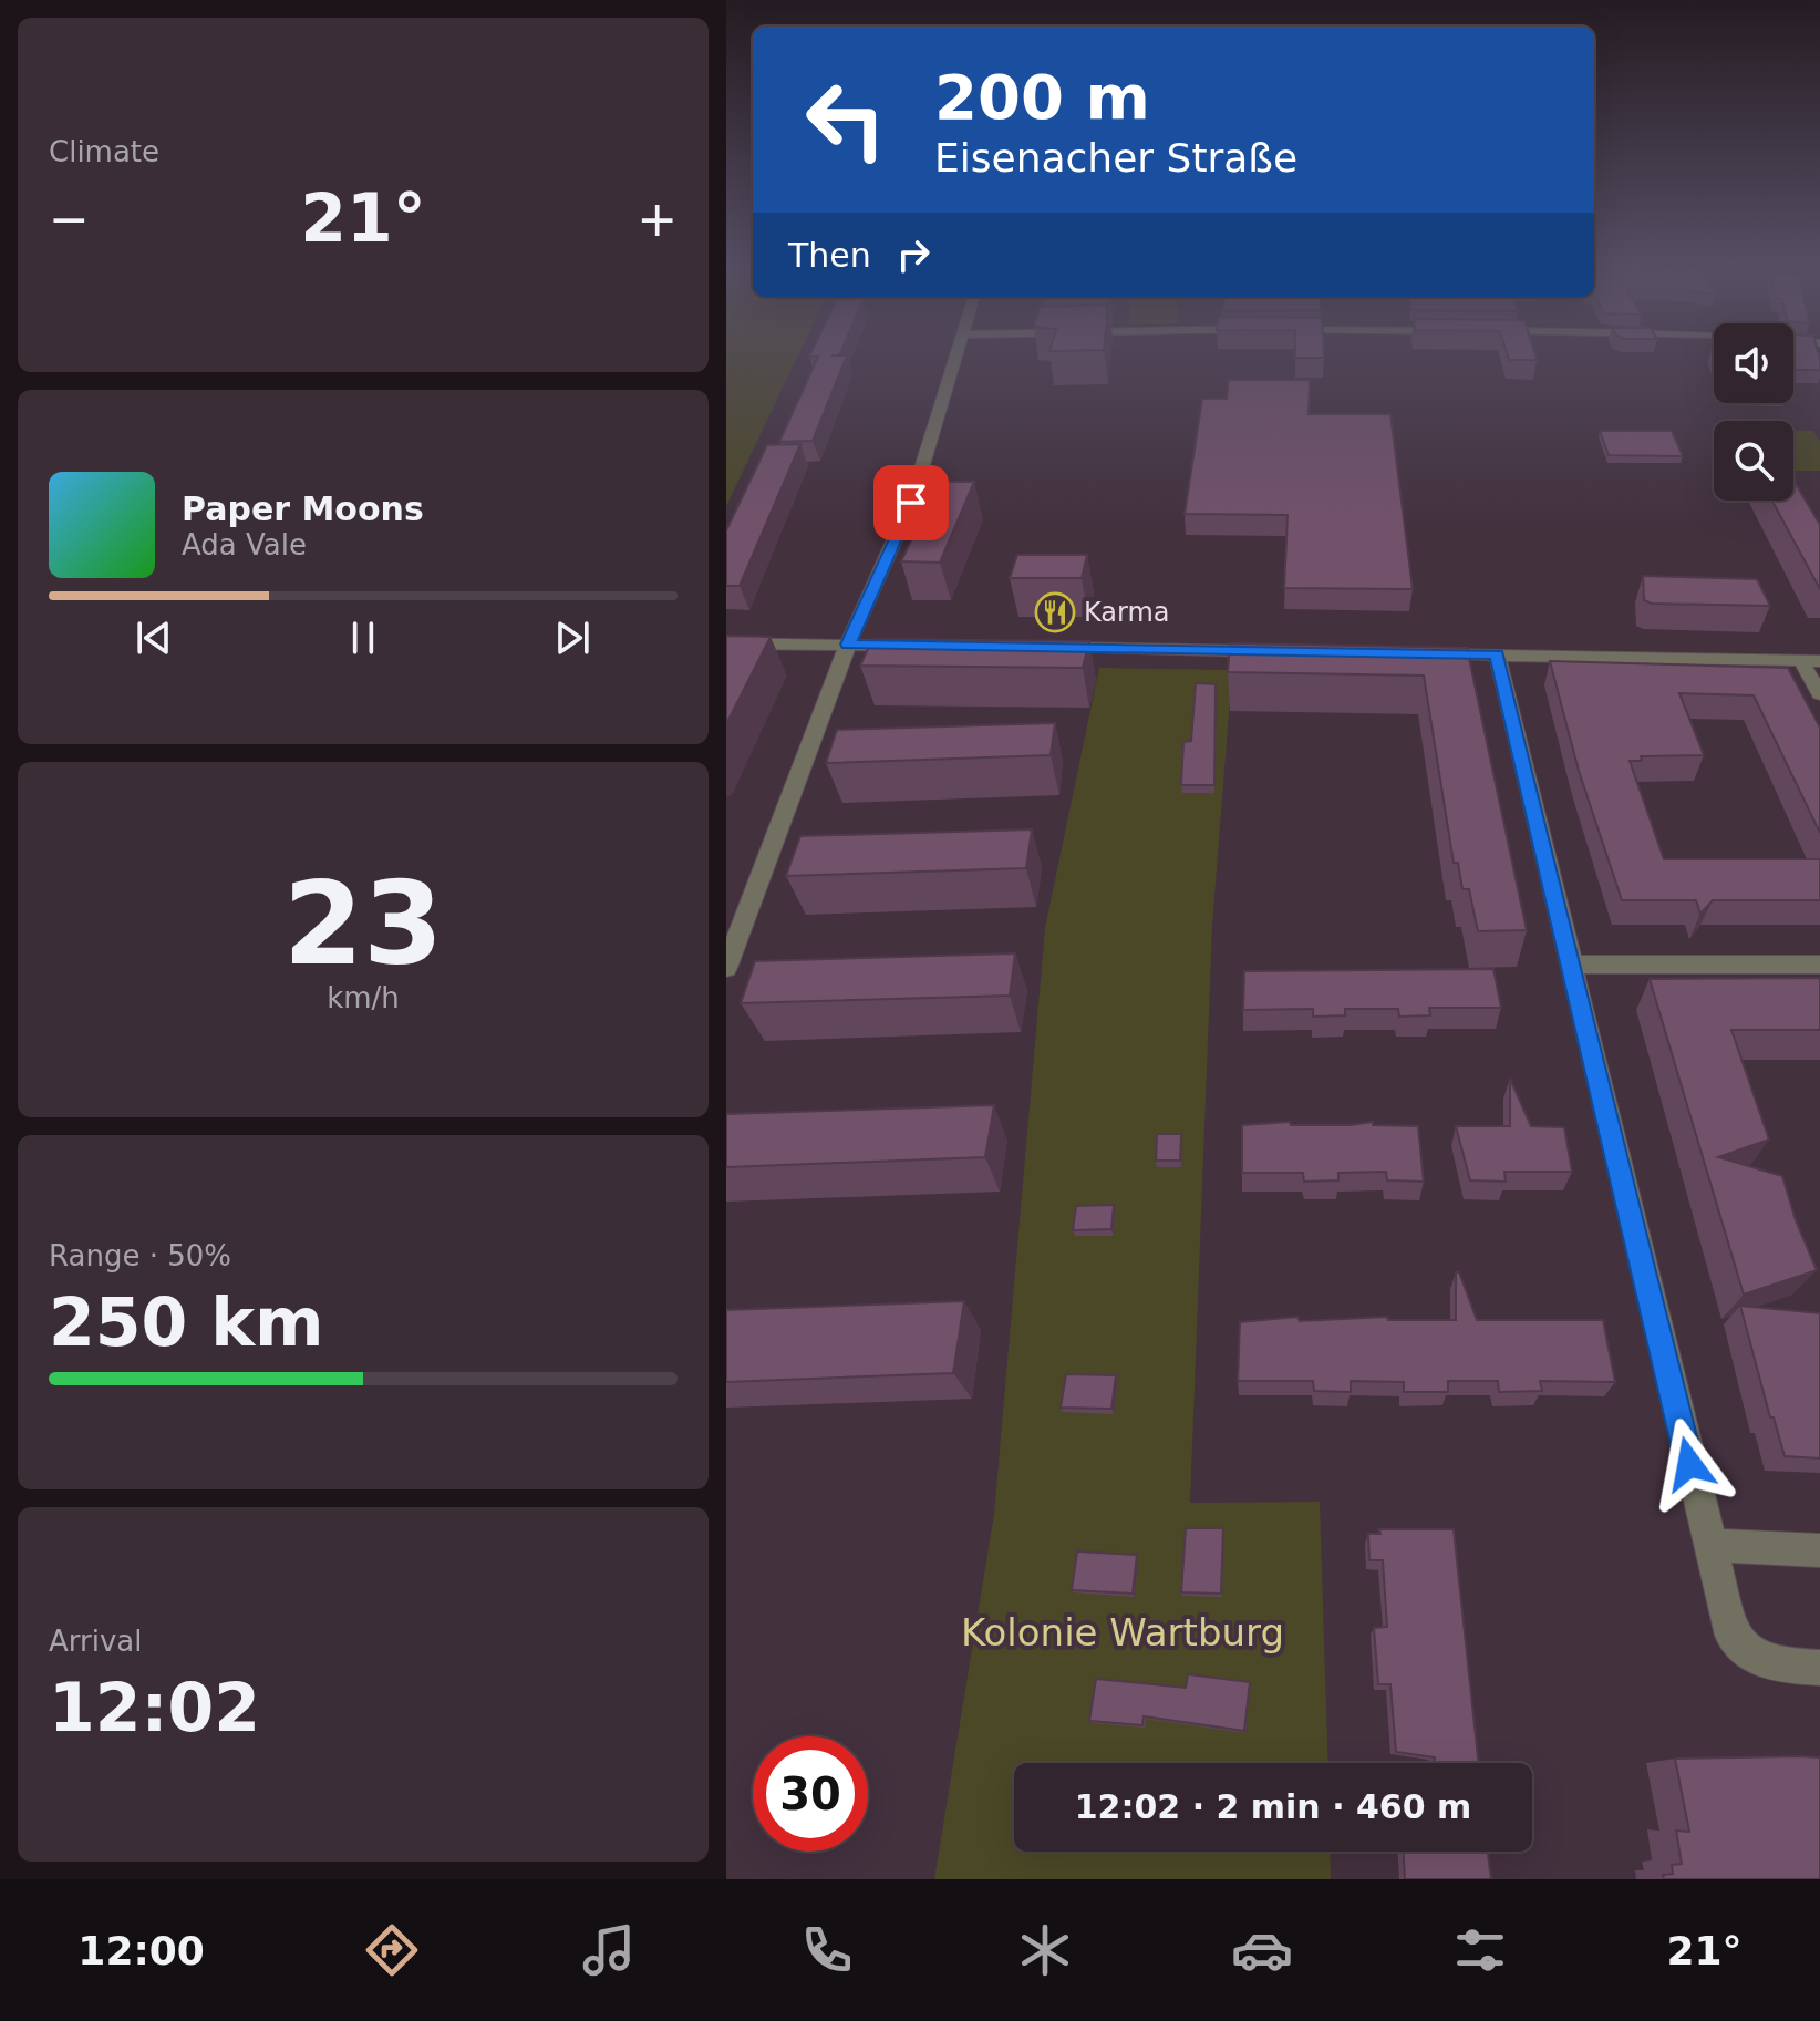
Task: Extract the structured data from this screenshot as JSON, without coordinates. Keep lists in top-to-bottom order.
{
  "parks": ["Kolonie Wartburg"],
  "places": {
    "restaurant": ["Karma"]
  },
  "page": {
    "tile": [
      "Climate",
      ["23", "km/h"],
      ["Range · 50%", "250 km"],
      ["Arrival", "12:02"]
    ],
    "turn": ["200 m", "Eisenacher Straße"],
    "heat": ["−", "21°", "+"],
    "then": "Then",
    "song": ["Paper Moons", "Ada Vale"],
    "limit": "30",
    "trip": "12:02 · 2 min · 460 m",
    "tabs": ["12:00", "21°"]
  }
}
